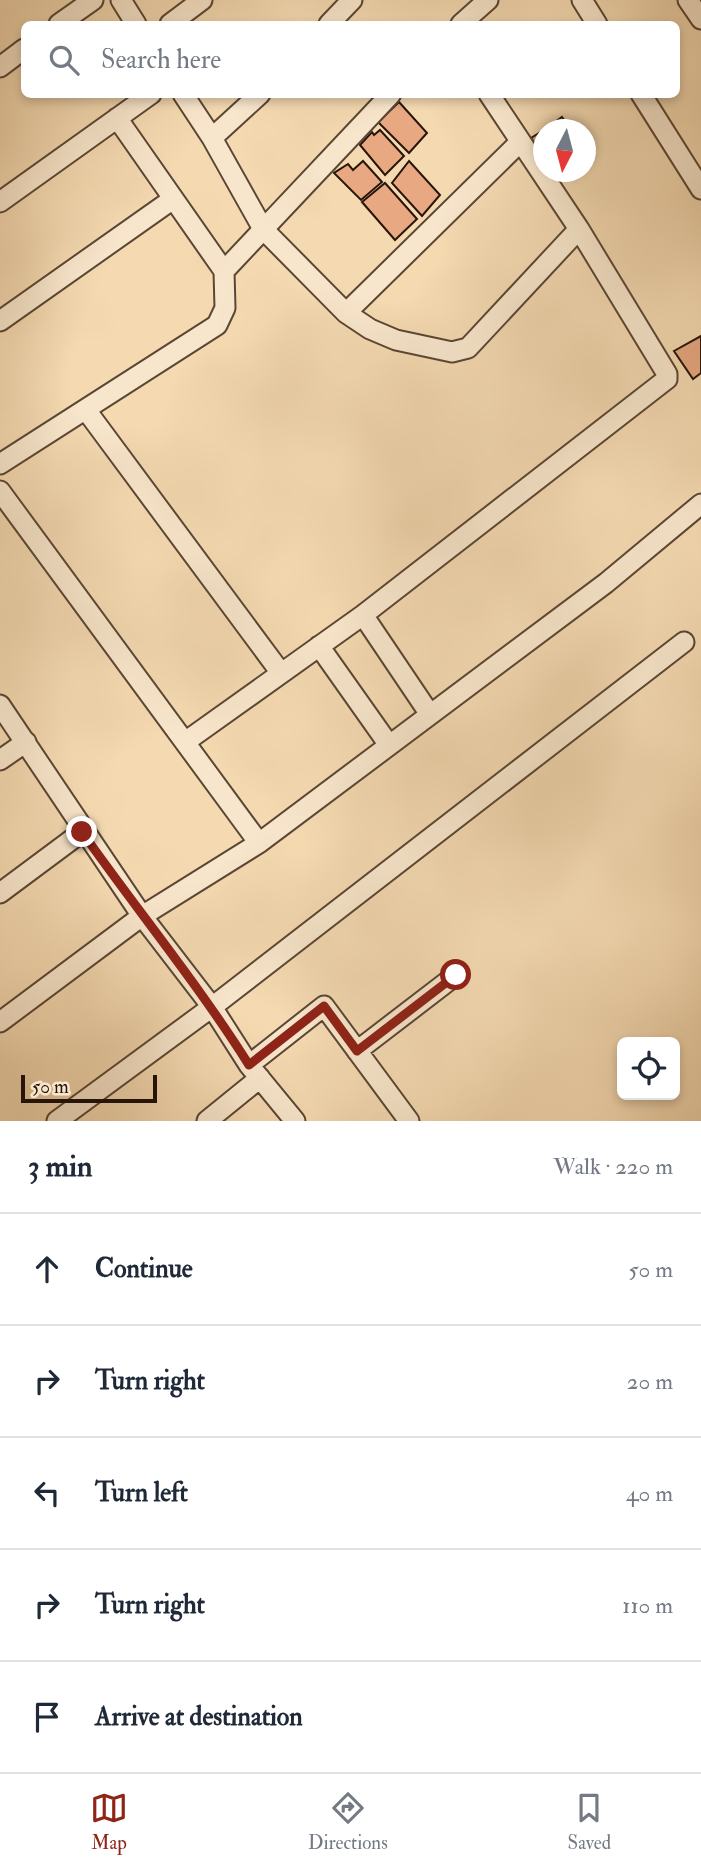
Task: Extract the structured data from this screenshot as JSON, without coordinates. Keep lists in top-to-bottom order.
{
  "scale_bar": "50 m",
  "north": "bottom",
  "page": {
    "search": "Search here",
    "scale": "50 m",
    "heading": ["3 min", "Walk · 220 m"],
    "list": [
      ["Continue", "50 m"],
      ["Turn right", "20 m"],
      ["Turn left", "40 m"],
      ["Turn right", "110 m"],
      "Arrive at destination"
    ],
    "nav": ["Map", "Directions", "Saved"]
  }
}
